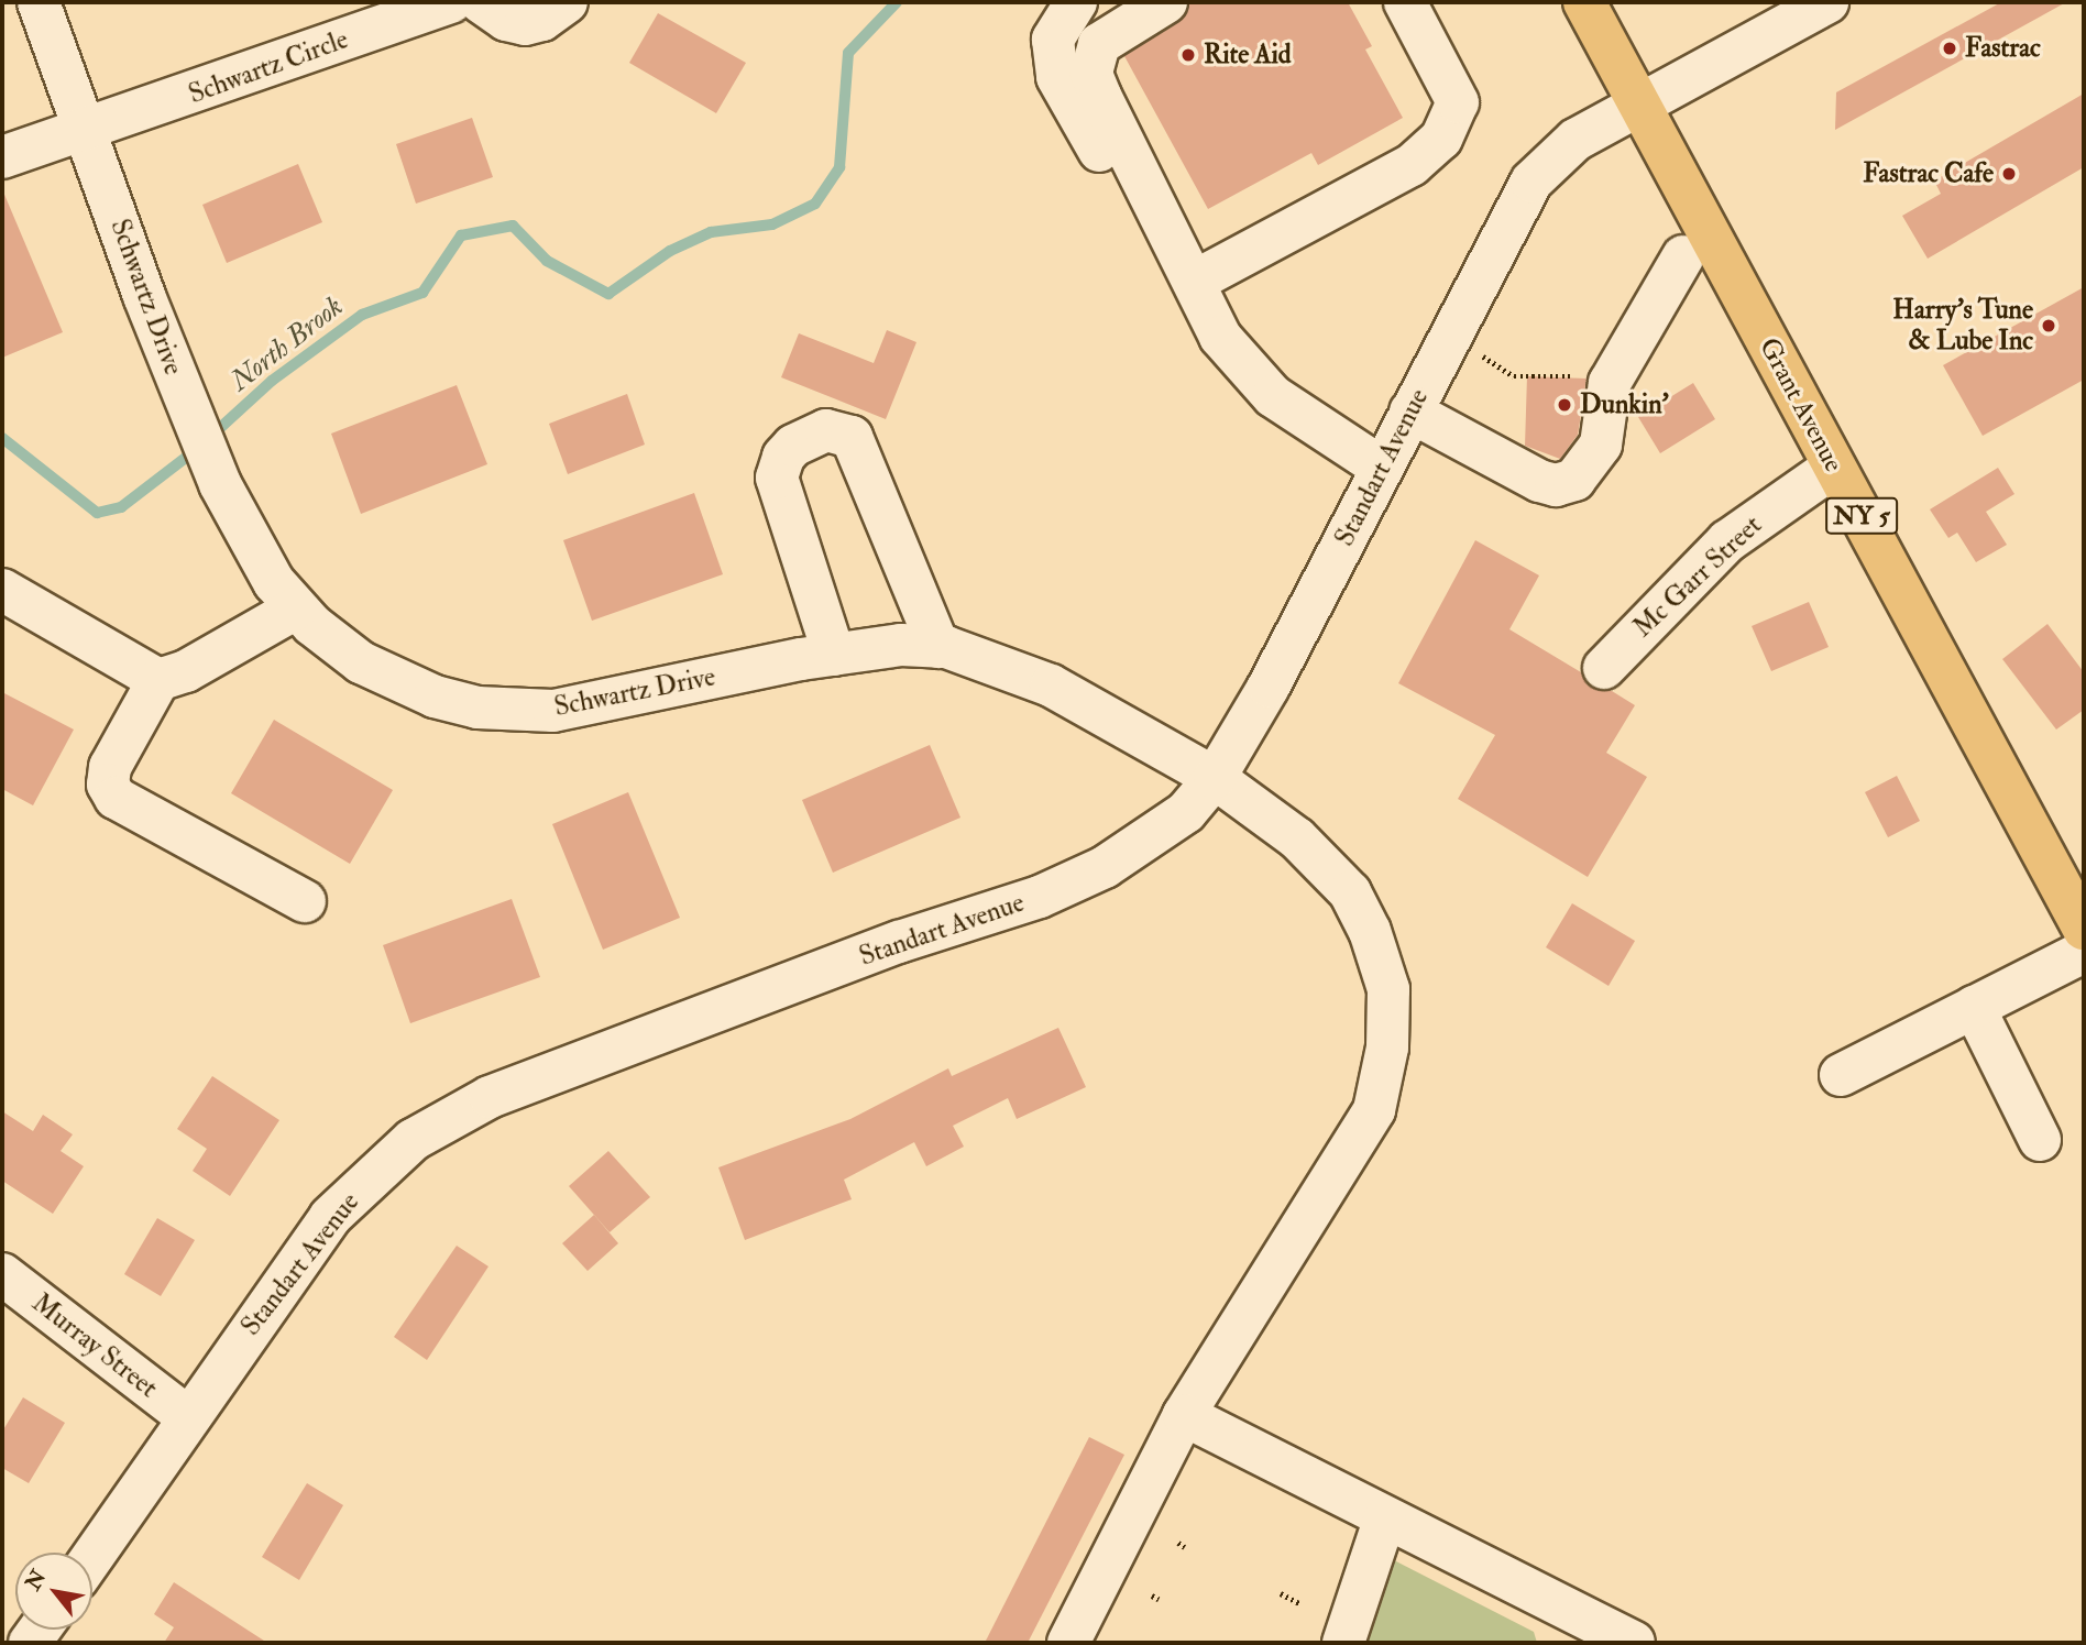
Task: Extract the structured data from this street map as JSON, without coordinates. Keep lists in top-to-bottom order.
{
  "streets": {
    "highway": ["Grant Avenue", "NY 5"],
    "street": [
      "Schwartz Circle",
      "Schwartz Drive",
      "Standart Avenue",
      "Mc Garr Street",
      "Murray Street"
    ]
  },
  "crossings": [
    ["Schwartz Circle", "Schwartz Drive"],
    ["Schwartz Drive", "Standart Avenue"],
    ["Grant Avenue", "Standart Avenue"],
    ["Grant Avenue", "Mc Garr Street"],
    ["Standart Avenue", "Murray Street"]
  ],
  "water": ["North Brook"],
  "places": [
    "Fastrac",
    "Rite Aid",
    "Fastrac Cafe",
    "Harry's Tune & Lube Inc",
    "Dunkin'"
  ],
  "north": "top left"
}
